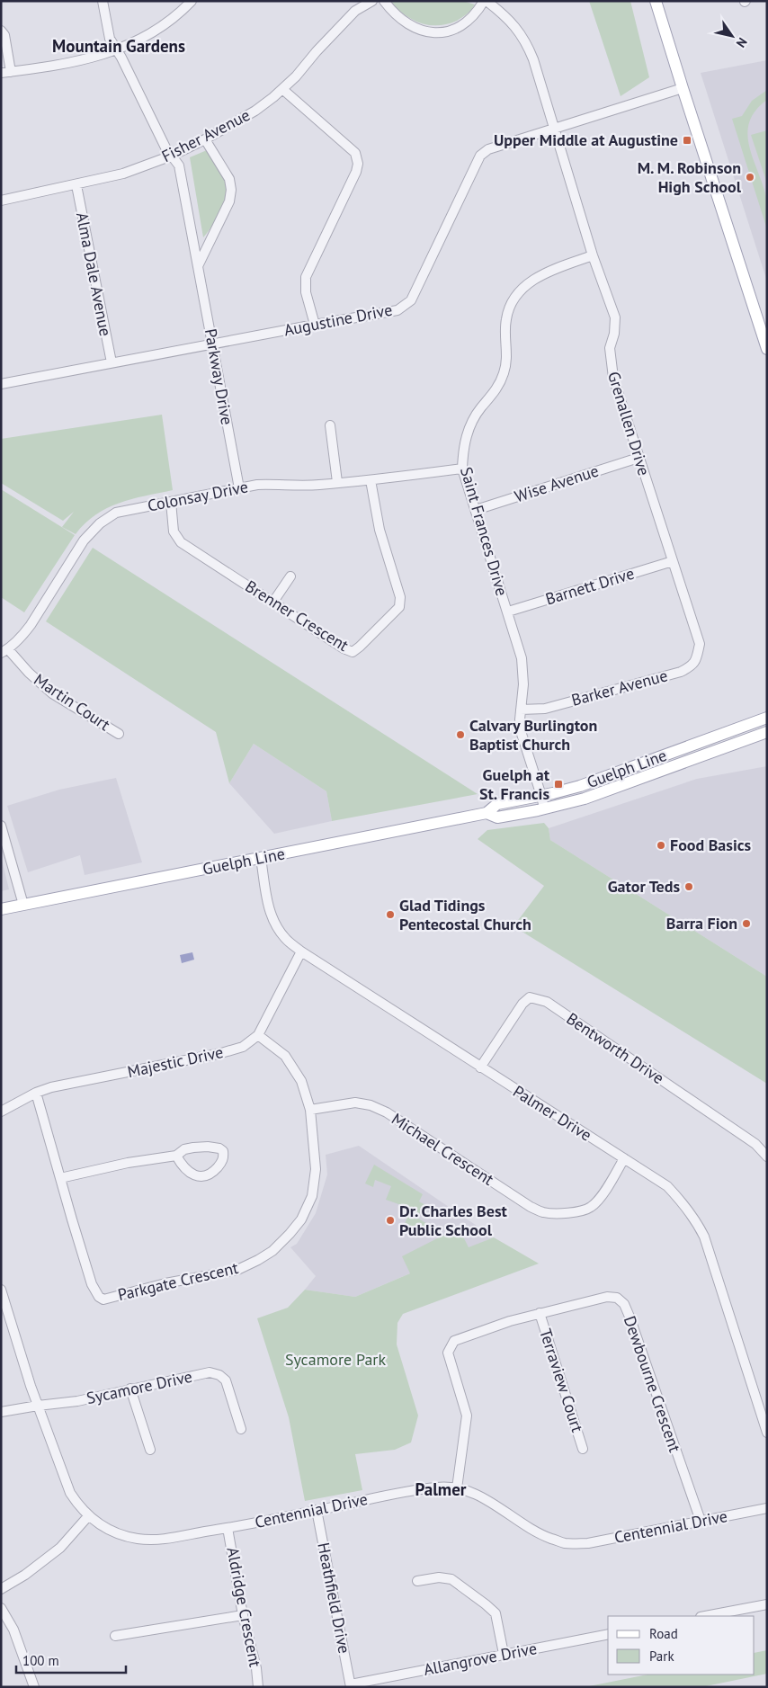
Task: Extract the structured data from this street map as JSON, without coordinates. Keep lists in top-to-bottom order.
{
  "streets": {
    "main road": ["Guelph Line"],
    "street": [
      "Fisher Avenue",
      "Alma Dale Avenue",
      "Augustine Drive",
      "Parkway Drive",
      "Grenallen Drive",
      "Wise Avenue",
      "Colonsay Drive",
      "Saint Frances Drive",
      "Barnett Drive",
      "Brenner Crescent",
      "Barker Avenue",
      "Martin Court",
      "Bentworth Drive",
      "Majestic Drive",
      "Palmer Drive",
      "Michael Crescent",
      "Parkgate Crescent",
      "Terraview Court",
      "Dewbourne Crescent",
      "Sycamore Drive",
      "Centennial Drive",
      "Heathfield Drive",
      "Aldridge Crescent",
      "Allangrove Drive"
    ]
  },
  "crossings": [
    ["Fisher Avenue", "Alma Dale Avenue"],
    ["Fisher Avenue", "Parkway Drive"],
    ["Alma Dale Avenue", "Augustine Drive"],
    ["Augustine Drive", "Parkway Drive"],
    ["Augustine Drive", "Grenallen Drive"],
    ["Parkway Drive", "Colonsay Drive"],
    ["Grenallen Drive", "Wise Avenue"],
    ["Grenallen Drive", "Saint Frances Drive"],
    ["Grenallen Drive", "Barnett Drive"],
    ["Grenallen Drive", "Barker Avenue"],
    ["Wise Avenue", "Saint Frances Drive"],
    ["Colonsay Drive", "Saint Frances Drive"],
    ["Colonsay Drive", "Brenner Crescent"],
    ["Colonsay Drive", "Martin Court"],
    ["Saint Frances Drive", "Barnett Drive"],
    ["Saint Frances Drive", "Barker Avenue"],
    ["Saint Frances Drive", "Guelph Line"],
    ["Guelph Line", "Palmer Drive"],
    ["Bentworth Drive", "Palmer Drive"],
    ["Majestic Drive", "Palmer Drive"],
    ["Majestic Drive", "Parkgate Crescent"],
    ["Palmer Drive", "Michael Crescent"],
    ["Michael Crescent", "Parkgate Crescent"],
    ["Terraview Court", "Dewbourne Crescent"],
    ["Dewbourne Crescent", "Centennial Drive"],
    ["Sycamore Drive", "Centennial Drive"],
    ["Centennial Drive", "Heathfield Drive"],
    ["Centennial Drive", "Aldridge Crescent"],
    ["Heathfield Drive", "Allangrove Drive"]
  ],
  "districts": ["Mountain Gardens", "Palmer"],
  "parks": ["Sycamore Park"],
  "places": {
    "transit": ["Upper Middle at Augustine", "Guelph at St. Francis"],
    "other": [
      "M. M. Robinson High School",
      "Calvary Burlington Baptist Church",
      "Food Basics",
      "Gator Teds",
      "Glad Tidings Pentecostal Church",
      "Barra Fion",
      "Dr. Charles Best Public School"
    ]
  },
  "legend": ["Road", "Park"],
  "scale_bar": "100 m",
  "north": "bottom right"
}
